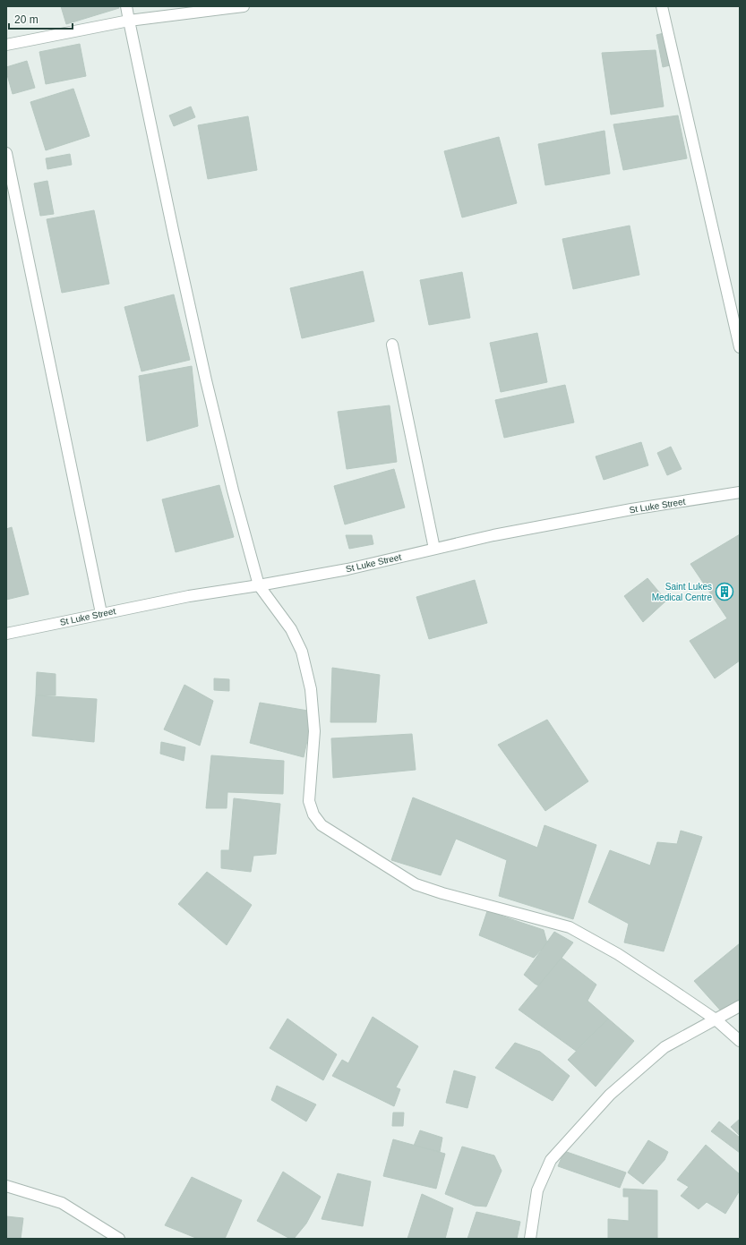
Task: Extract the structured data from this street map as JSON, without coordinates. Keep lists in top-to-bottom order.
{
  "streets": {
    "street": ["St Luke Street"]
  },
  "places": {
    "building": ["Saint Lukes Medical Centre"]
  },
  "scale_bar": "20 m"
}
